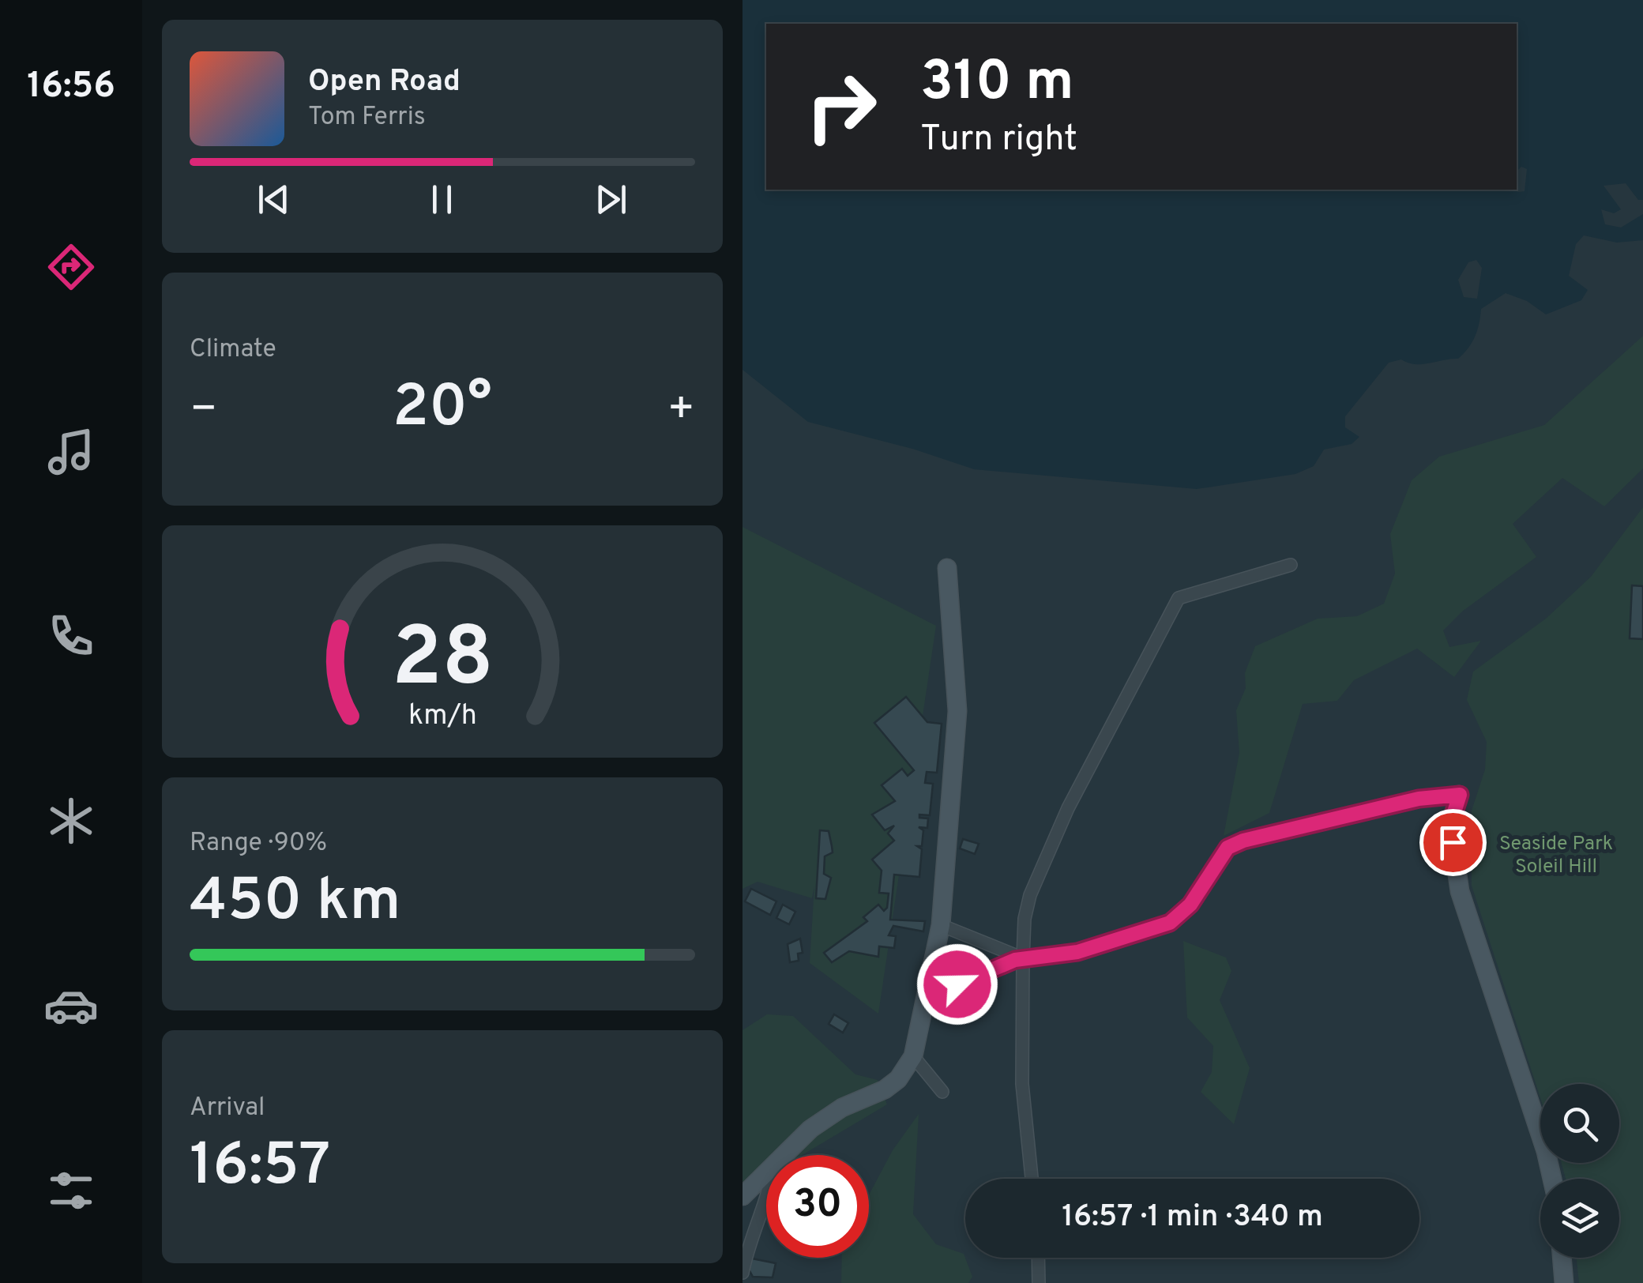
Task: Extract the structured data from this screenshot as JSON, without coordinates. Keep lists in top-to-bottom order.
{
  "parks": ["Seaside Park Soleil Hill"],
  "page": {
    "tabs": "16:56",
    "turn": ["310 m", "Turn right"],
    "song": ["Open Road", "Tom Ferris"],
    "tile": [
      "Climate",
      ["Range · 90%", "450 km"],
      ["Arrival", "16:57"]
    ],
    "heat": ["−", "20°", "+"],
    "limit": "30",
    "trip": "16:57 · 1 min · 340 m",
    "gauge": ["28", "km/h"]
  }
}
